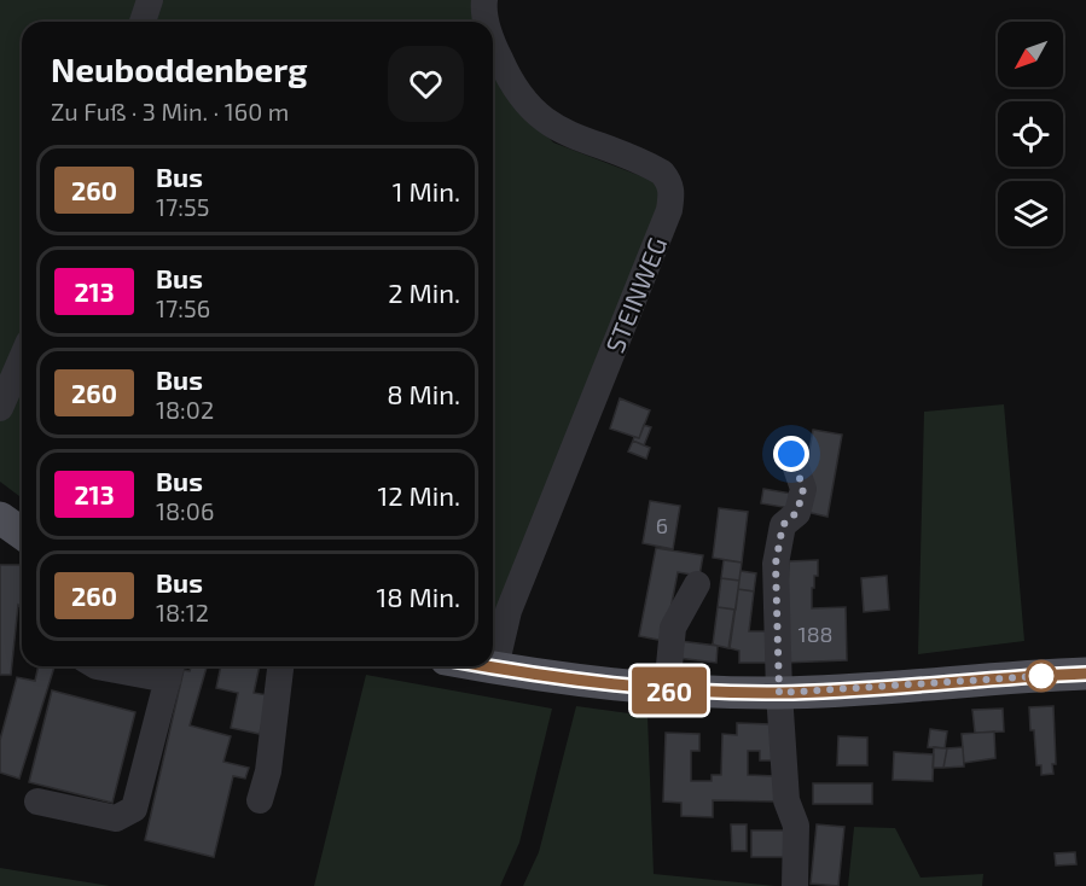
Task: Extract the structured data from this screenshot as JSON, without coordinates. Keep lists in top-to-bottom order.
{
  "streets": {
    "street": ["STEINWEG"]
  },
  "lines": ["bus line 260"],
  "house_numbers": ["6", "188"],
  "north": "bottom left",
  "page": {
    "on_map": "260",
    "heading": ["Neuboddenberg", "Zu Fuß · 3 Min. · 160 m"],
    "list": [
      {
        "mark": "260",
        "name": "Bus",
        "note": "17:55",
        "value": "1 Min."
      },
      {
        "mark": "213",
        "name": "Bus",
        "note": "17:56",
        "value": "2 Min."
      },
      {
        "mark": "260",
        "name": "Bus",
        "note": "18:02",
        "value": "8 Min."
      },
      {
        "mark": "213",
        "name": "Bus",
        "note": "18:06",
        "value": "12 Min."
      },
      {
        "mark": "260",
        "name": "Bus",
        "note": "18:12",
        "value": "18 Min."
      }
    ]
  }
}
